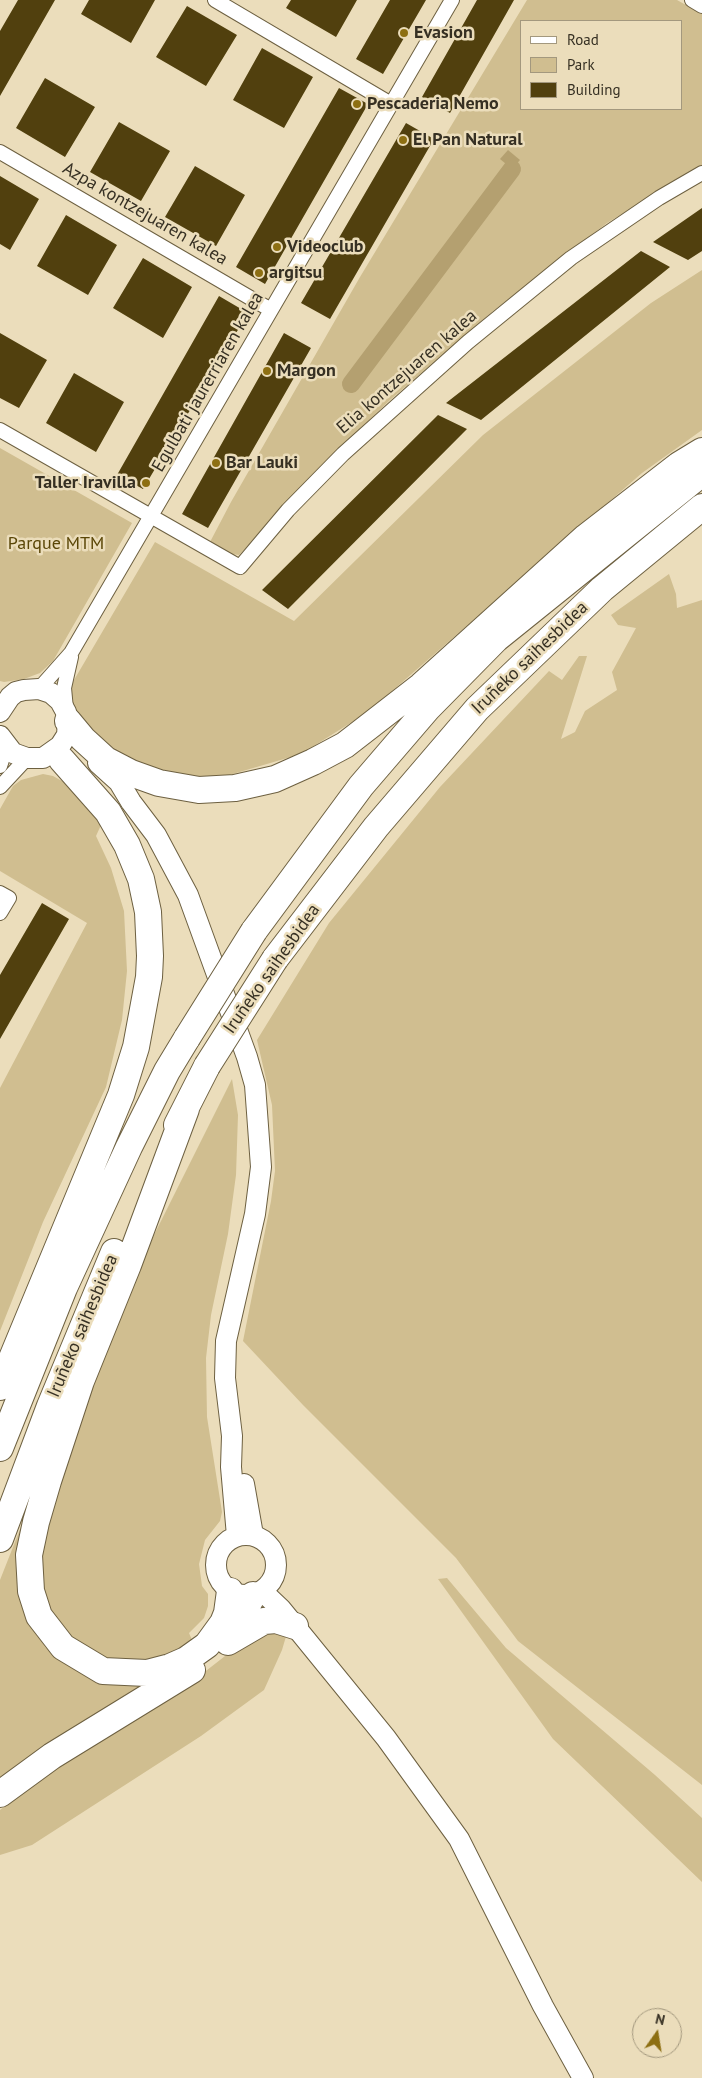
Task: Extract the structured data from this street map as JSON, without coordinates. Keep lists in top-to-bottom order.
{
  "streets": {
    "highway": ["Iruñeko saihesbidea"],
    "street": ["Azpa kontzejuaren kalea", "Elia kontzejuaren kalea", "Egulbati jaurerriaren kalea"]
  },
  "crossings": [
    ["Azpa kontzejuaren kalea", "Egulbati jaurerriaren kalea"],
    ["Elia kontzejuaren kalea", "Egulbati jaurerriaren kalea"]
  ],
  "parks": ["Parque MTM"],
  "places": [
    "Evasion",
    "Pescaderia Nemo",
    "El Pan Natural",
    "Videoclub",
    "argitsu",
    "Margon",
    "Bar Lauki",
    "Taller Iravilla"
  ],
  "legend": ["Road", "Park", "Building"],
  "north": "top"
}
